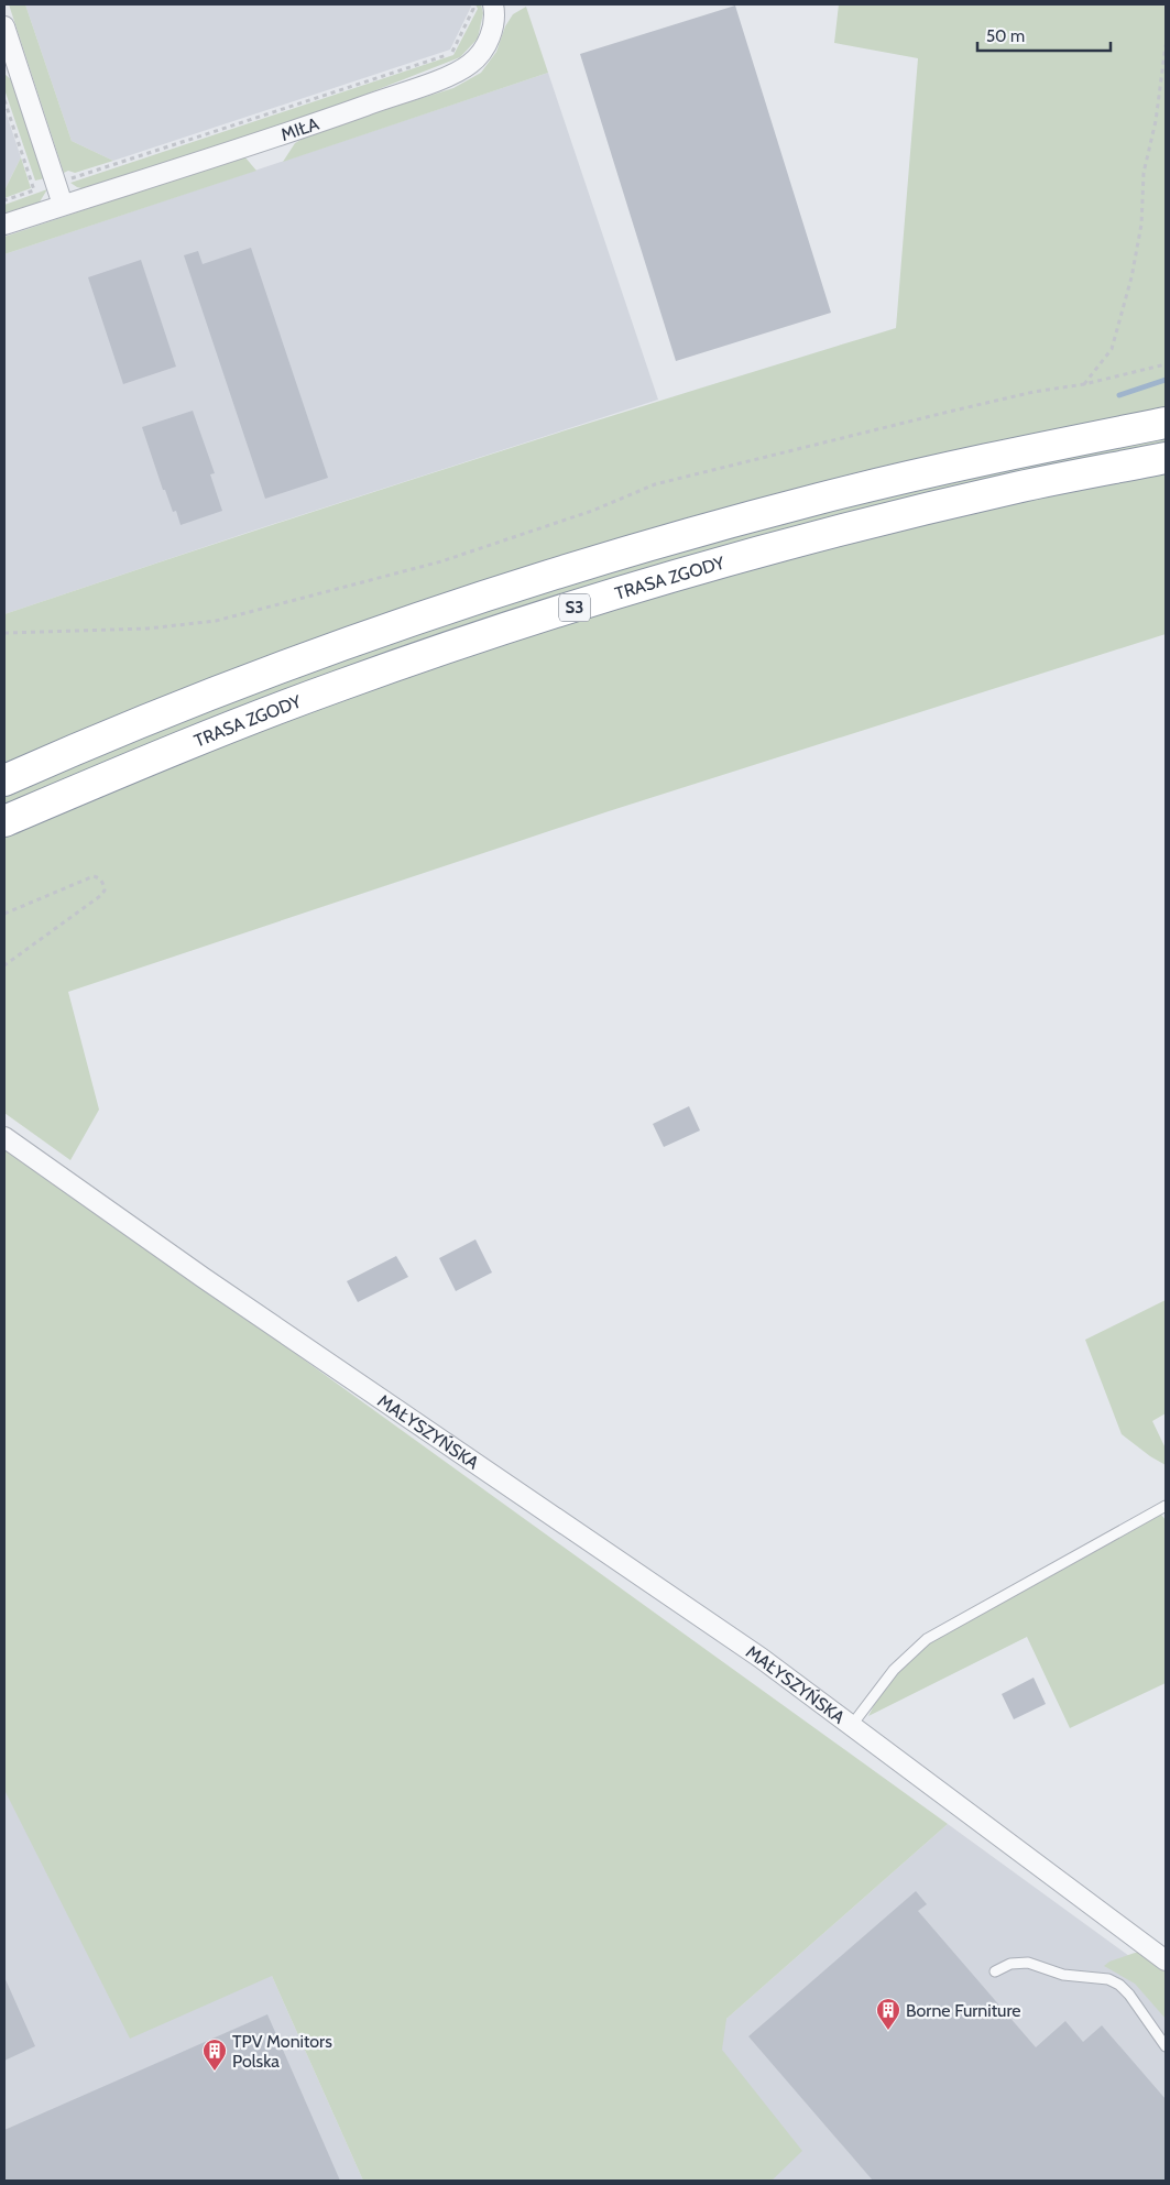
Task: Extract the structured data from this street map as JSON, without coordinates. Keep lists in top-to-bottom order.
{
  "streets": {
    "highway": ["TRASA ZGODY", "S3"],
    "street": ["MIŁA", "MAŁYSZYŃSKA"]
  },
  "places": {
    "building": ["Borne Furniture", "TPV Monitors Polska"]
  },
  "scale_bar": "50 m"
}
